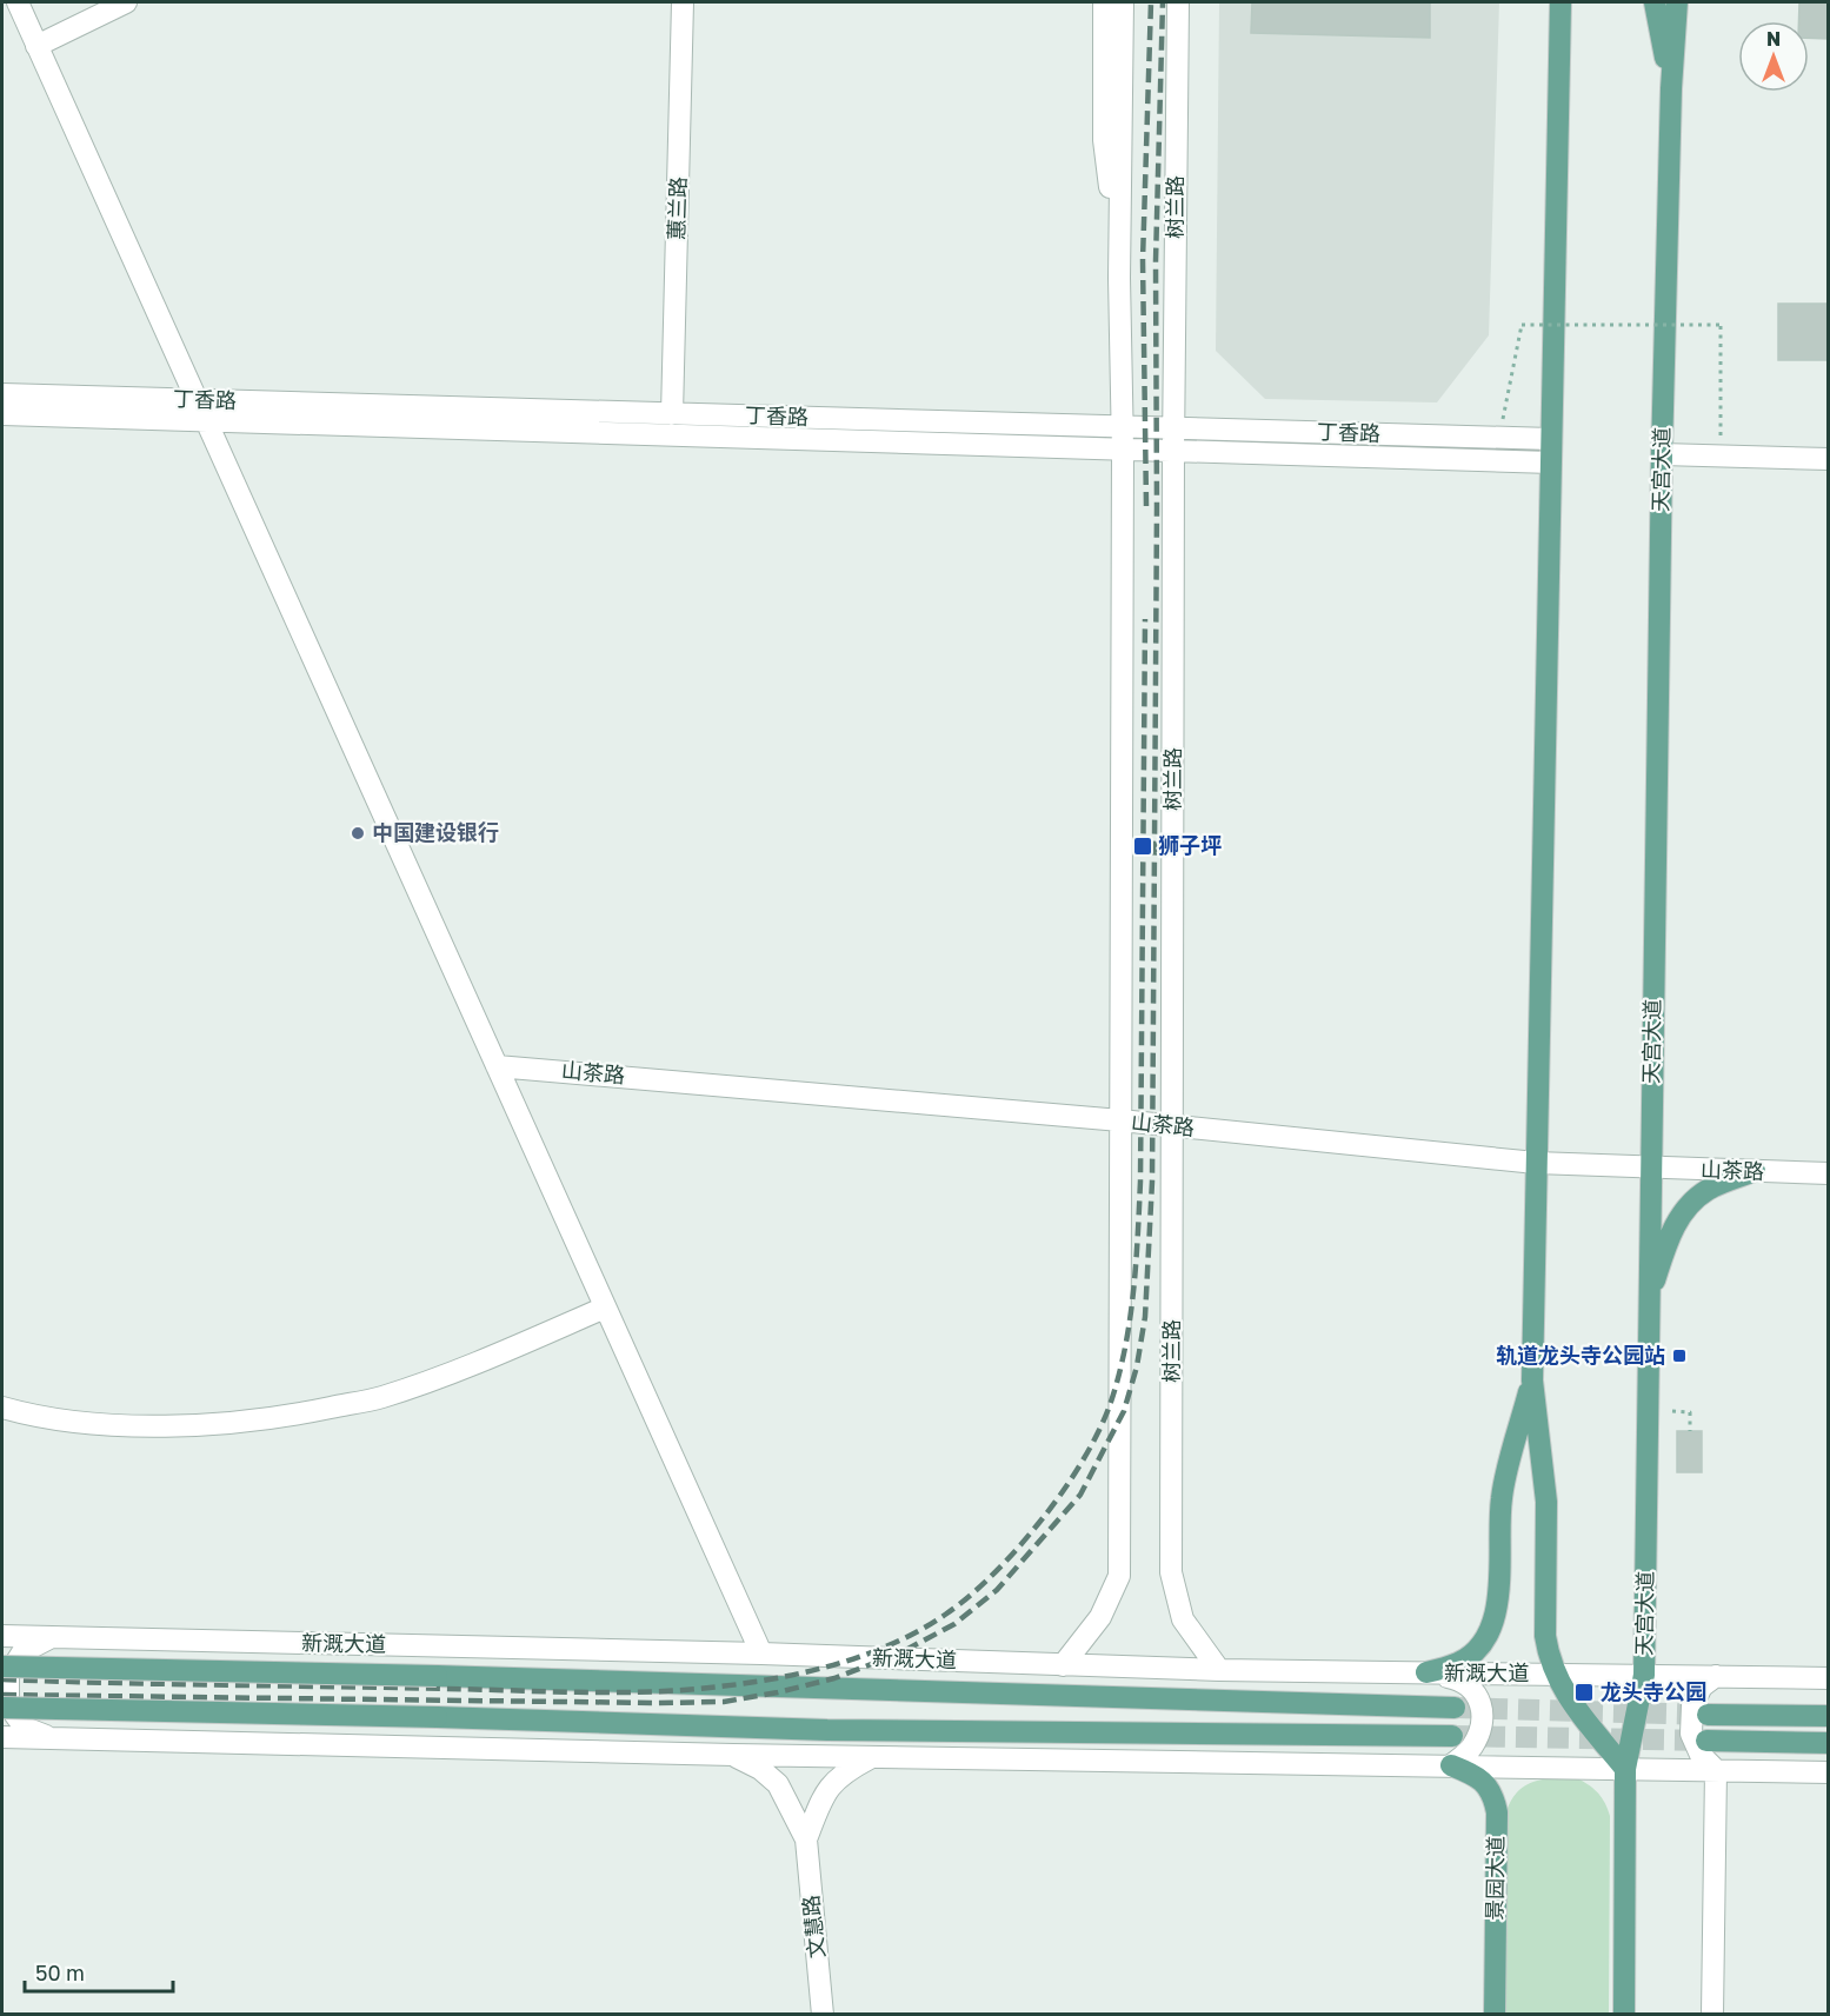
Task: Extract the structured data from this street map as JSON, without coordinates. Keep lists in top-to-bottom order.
{
  "streets": {
    "main road": ["天宫大道", "新溉大道", "景园大道"],
    "street": [
      "树兰路",
      "蕙兰路",
      "丁香路",
      "山茶路",
      "文慧路"
    ]
  },
  "crossings": [
    ["树兰路", "丁香路"],
    ["树兰路", "山茶路"],
    ["树兰路", "新溉大道"],
    ["蕙兰路", "丁香路"],
    ["天宫大道", "山茶路"],
    ["天宫大道", "新溉大道"]
  ],
  "places": {
    "other": ["中国建设银行"],
    "transit": ["狮子坪", "轨道龙头寺公园站", "龙头寺公园"]
  },
  "scale_bar": "50 m",
  "north": "top"
}
